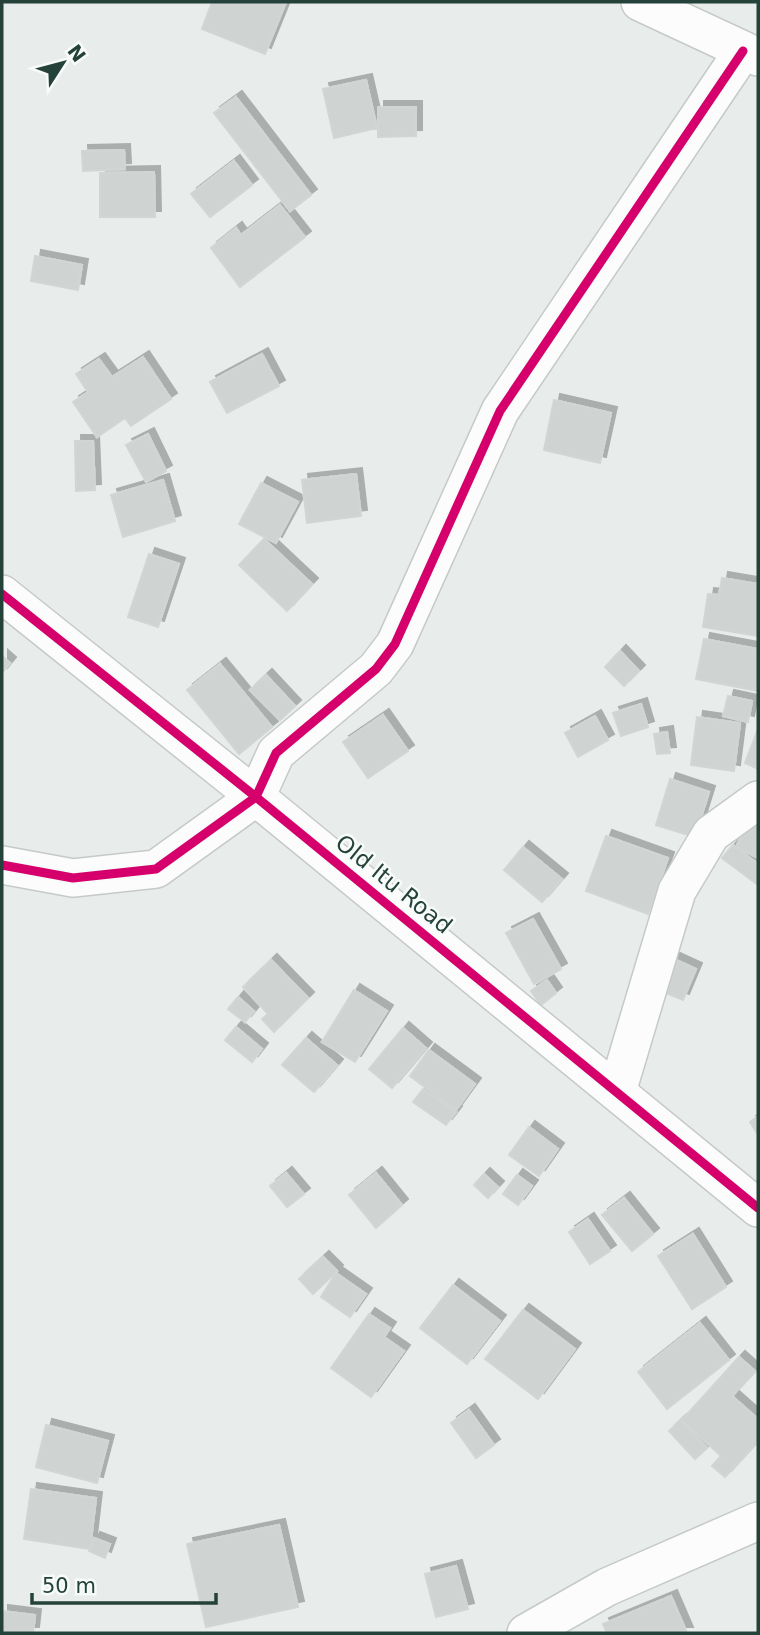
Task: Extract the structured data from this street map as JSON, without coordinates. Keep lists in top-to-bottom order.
{
  "streets": {
    "street": ["Old Itu Road"]
  },
  "scale_bar": "50 m",
  "north": "top right"
}
